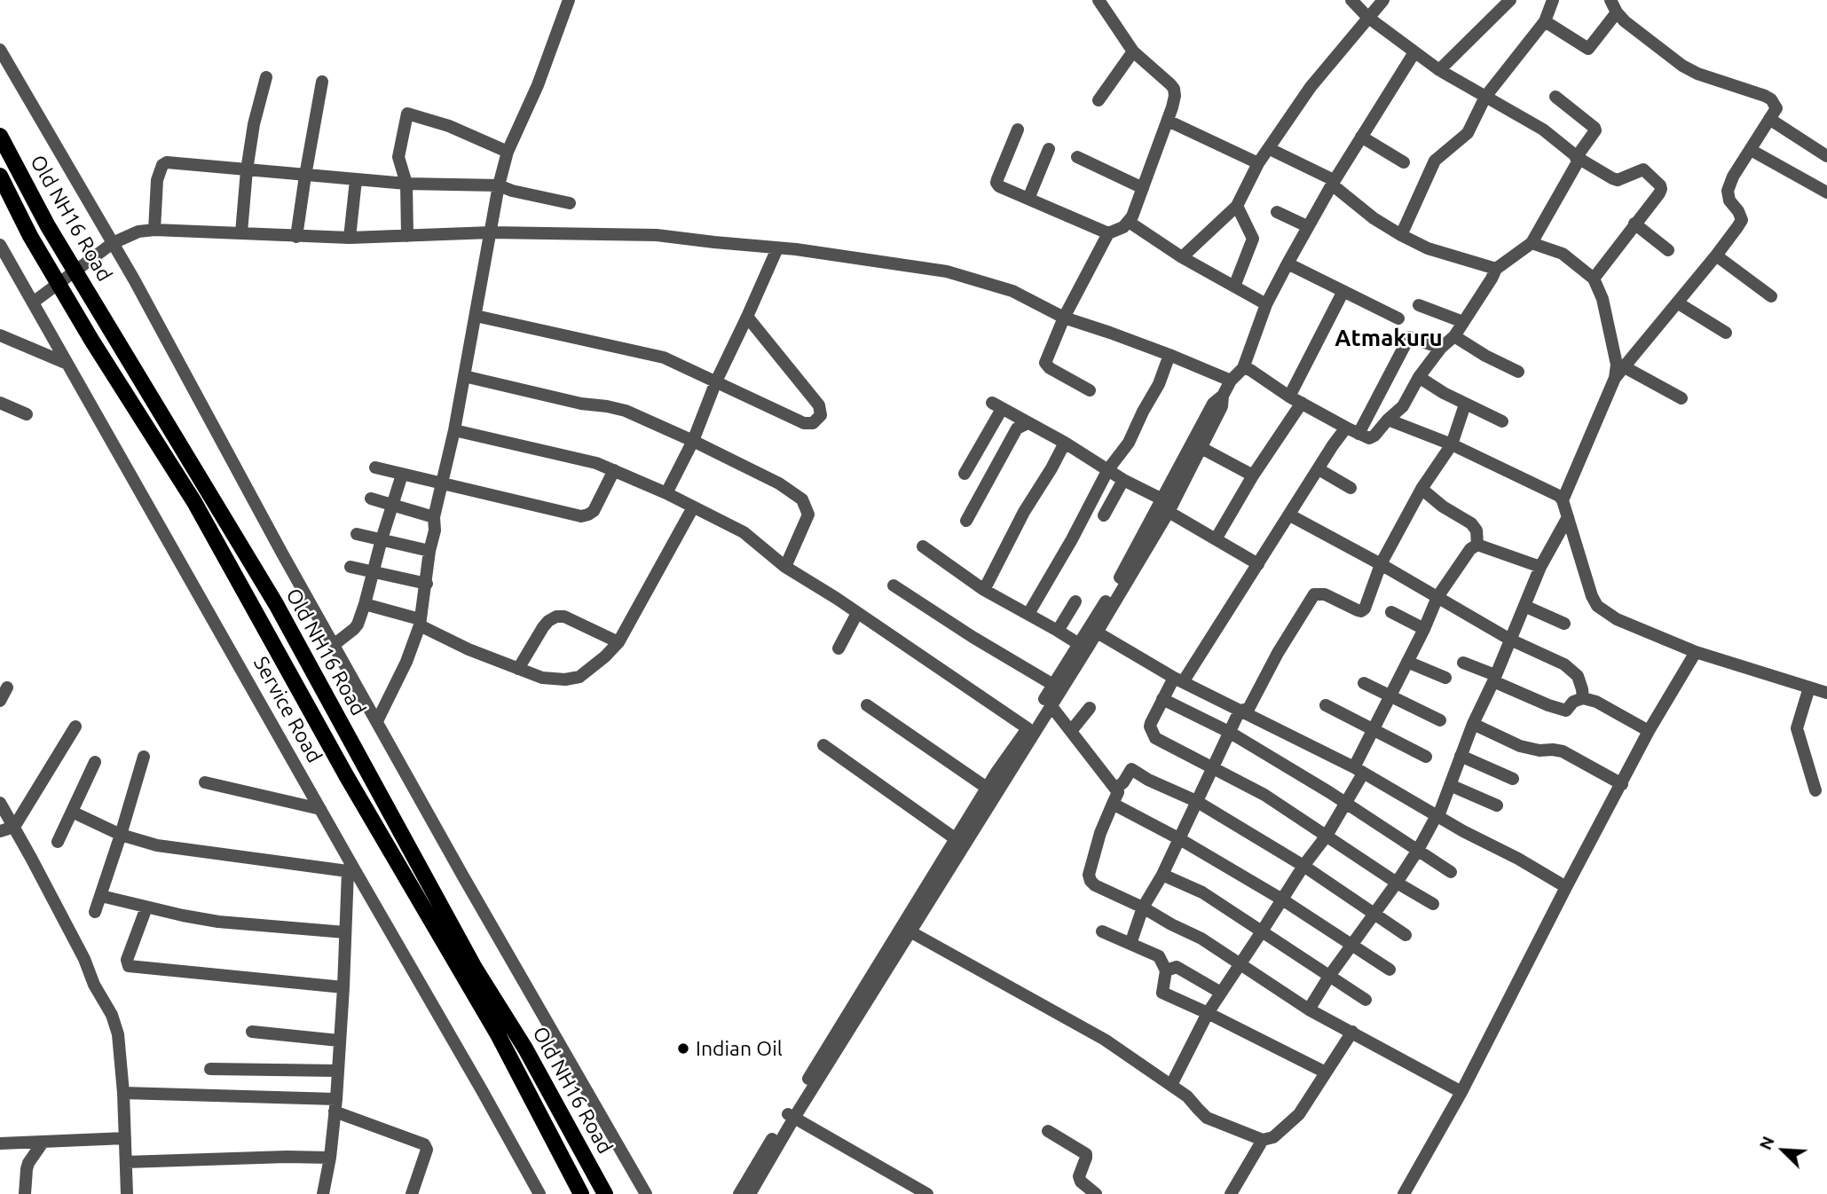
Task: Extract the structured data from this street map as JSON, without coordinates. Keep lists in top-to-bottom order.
{
  "streets": {
    "main road": ["Old NH16 Road"],
    "street": ["Service Road"]
  },
  "districts": ["Atmakuru"],
  "places": ["Indian Oil"],
  "north": "top left"
}
